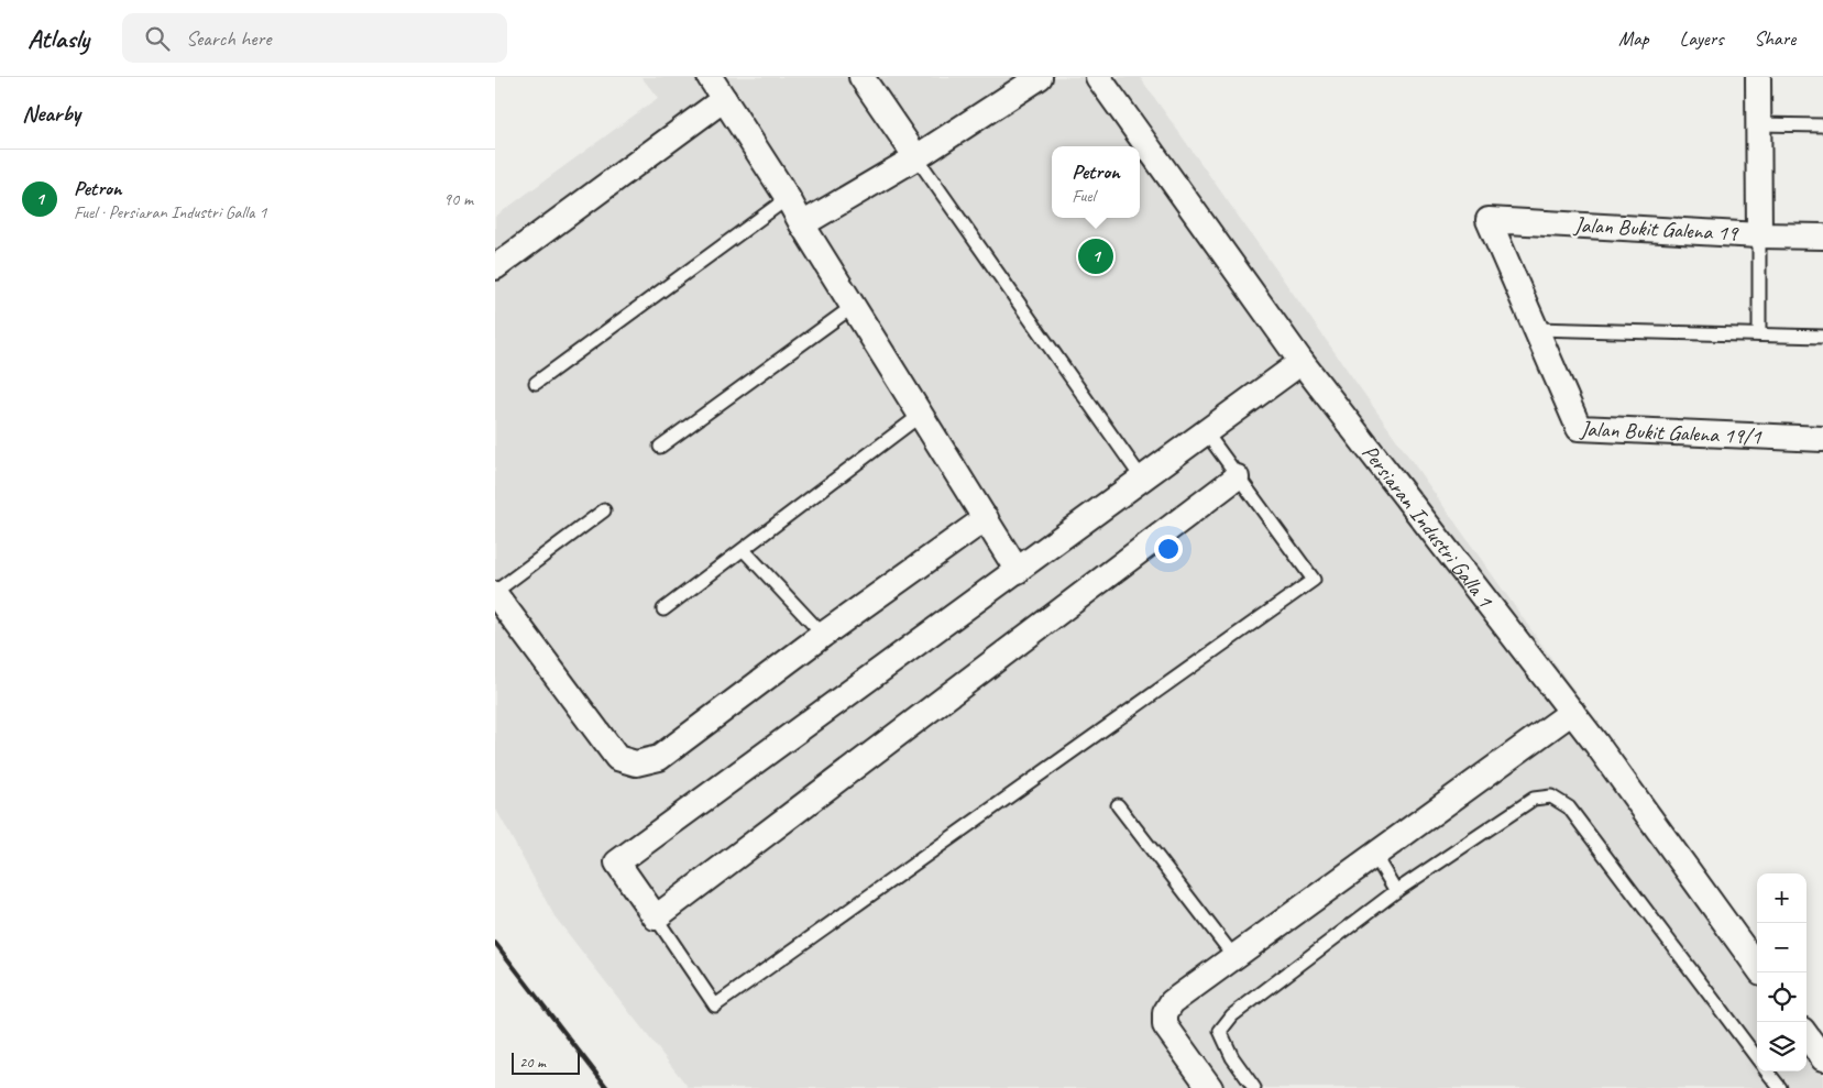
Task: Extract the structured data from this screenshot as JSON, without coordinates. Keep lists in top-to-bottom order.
{
  "streets": {
    "street": ["Jalan Bukit Galena 19", "Jalan Bukit Galena 19/1", "Persiaran Industri Galla 1"]
  },
  "crossings": [
    ["Jalan Bukit Galena 19", "Jalan Bukit Galena 19/1"]
  ],
  "scale_bar": "20 m",
  "page": {
    "header": "Atlasly",
    "search": "Search here",
    "nav": ["Map", "Layers", "Share"],
    "heading": "Nearby",
    "popup": ["Petron", "Fuel"],
    "list": [
      {
        "mark": "1",
        "name": "Petron",
        "note": "Fuel · Persiaran Industri Galla 1",
        "value": "90 m"
      }
    ],
    "pins": "1",
    "map_buttons": ["+", "−"],
    "scale": "20 m"
  }
}
